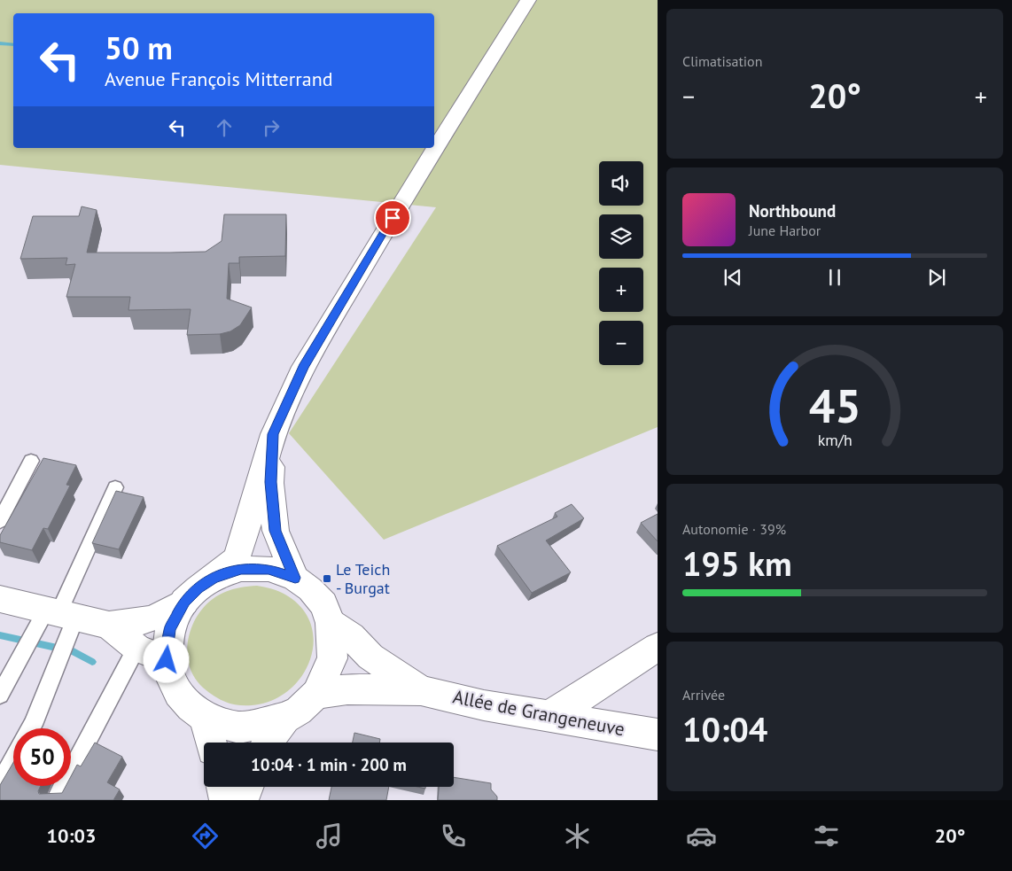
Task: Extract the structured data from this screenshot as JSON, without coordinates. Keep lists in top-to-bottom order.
{
  "streets": {
    "main road": ["Allée de Grangeneuve"]
  },
  "places": {
    "transit": ["Le Teich - Burgat"]
  },
  "page": {
    "tile": [
      "Climatisation",
      ["Autonomie · 39%", "195 km"],
      ["Arrivée", "10:04"]
    ],
    "turn": ["50 m", "Avenue François Mitterrand"],
    "heat": ["−", "20°", "+"],
    "map_buttons": ["+", "−"],
    "song": ["Northbound", "June Harbor"],
    "limit": "50",
    "trip": "10:04 · 1 min · 200 m",
    "tabs": ["10:03", "20°"],
    "gauge": ["45", "km/h"]
  }
}
